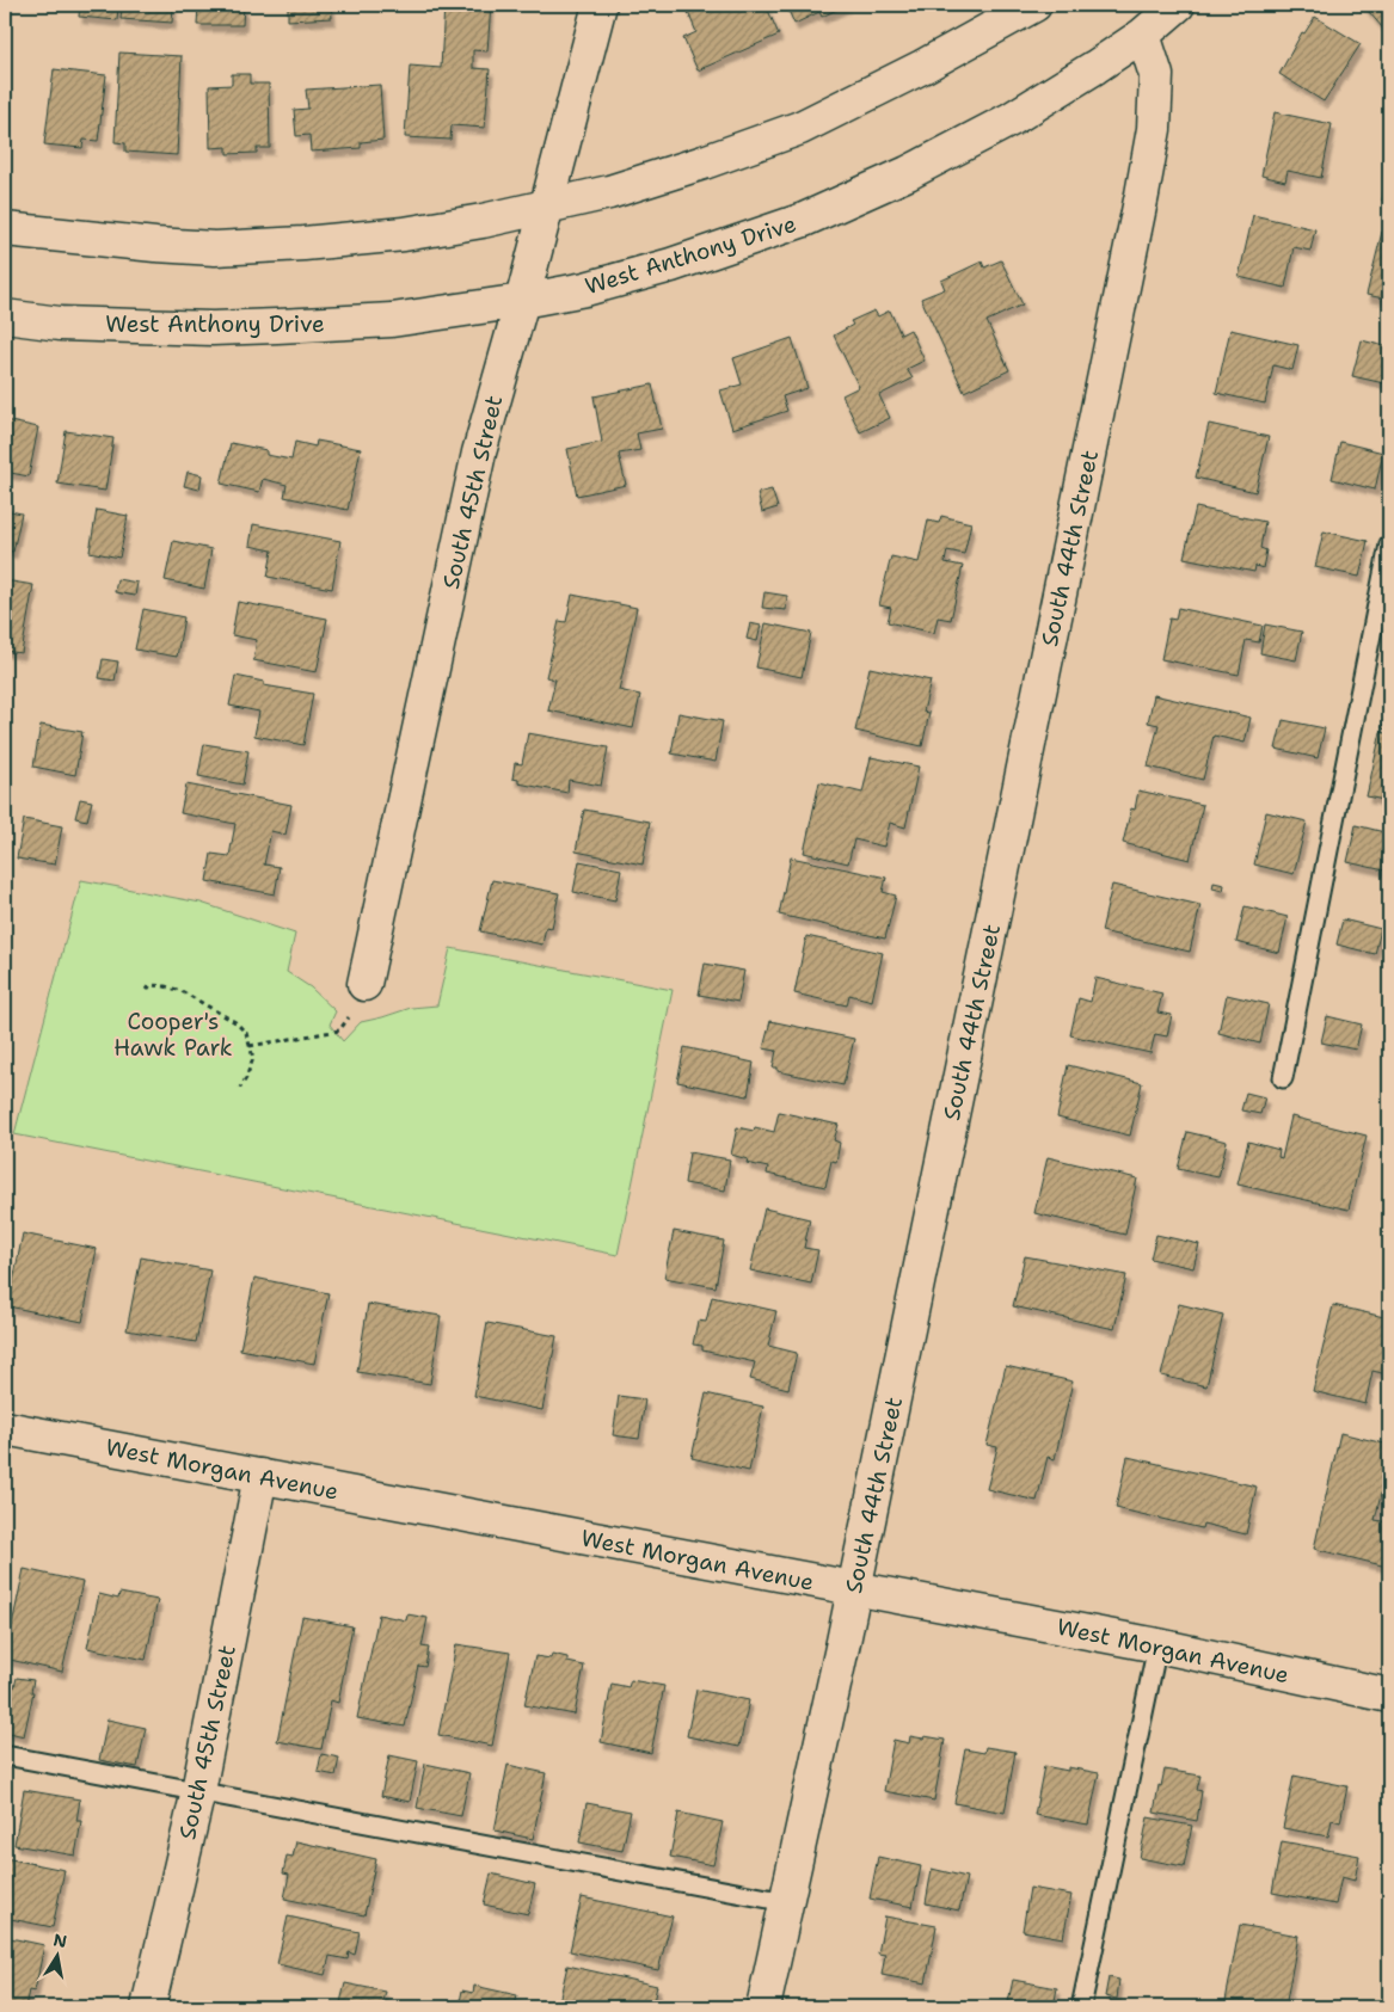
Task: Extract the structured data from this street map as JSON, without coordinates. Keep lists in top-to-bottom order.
{
  "streets": {
    "street": [
      "West Anthony Drive",
      "South 45th Street",
      "South 44th Street",
      "West Morgan Avenue"
    ]
  },
  "crossings": [
    ["West Anthony Drive", "South 45th Street"],
    ["West Anthony Drive", "South 44th Street"],
    ["South 45th Street", "West Morgan Avenue"],
    ["South 44th Street", "West Morgan Avenue"]
  ],
  "parks": ["Cooper's Hawk Park"],
  "north": "top"
}
